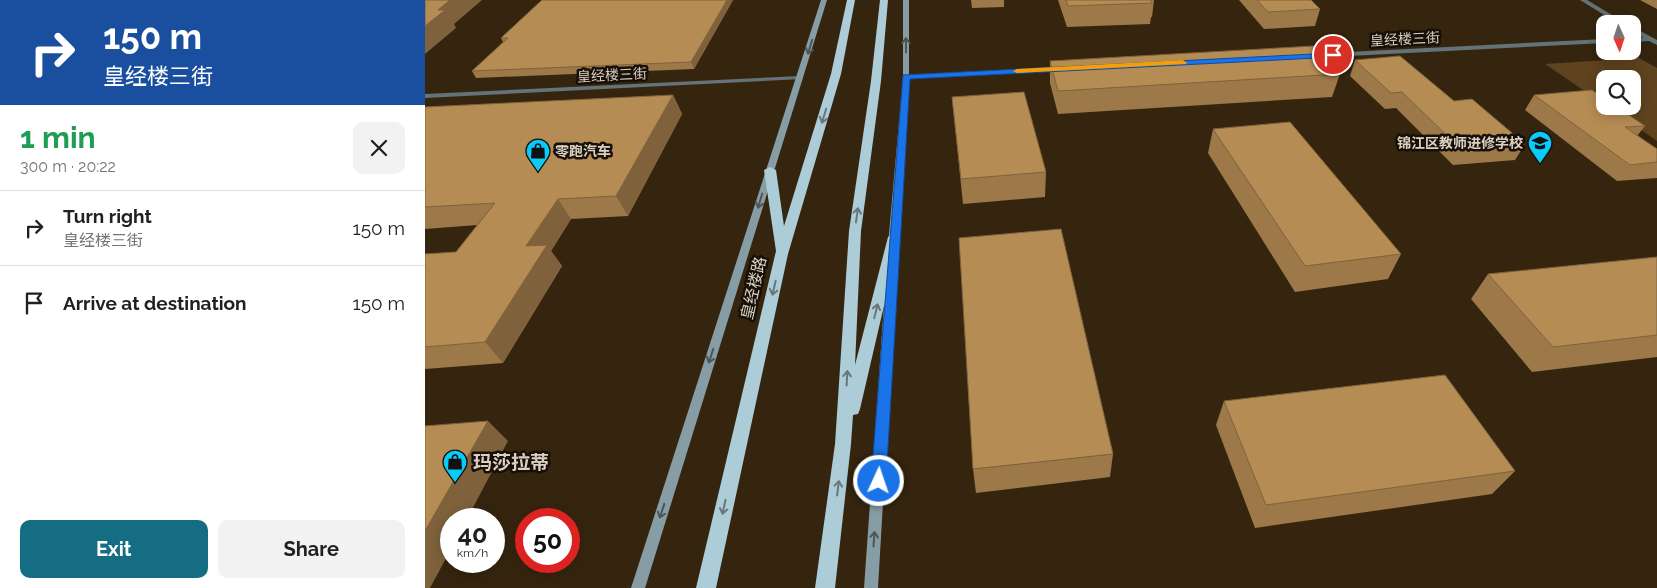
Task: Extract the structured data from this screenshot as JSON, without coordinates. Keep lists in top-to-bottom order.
{
  "streets": {
    "highway": ["皇经楼路"],
    "street": ["皇经楼三街"]
  },
  "places": {
    "school or university": ["锦江区教师进修学校"],
    "shop": ["零跑汽车", "玛莎拉蒂"]
  },
  "north": "bottom",
  "page": {
    "turn": ["150 m", "皇经楼三街"],
    "heading": ["1 min", "300 m · 20:22"],
    "list": [
      {
        "name": "Turn right",
        "note": "皇经楼三街",
        "value": "150 m"
      },
      {
        "name": "Arrive at destination",
        "value": "150 m"
      }
    ],
    "speed": "40 km/h",
    "limit": "50",
    "buttons": ["Exit", "Share"]
  }
}
